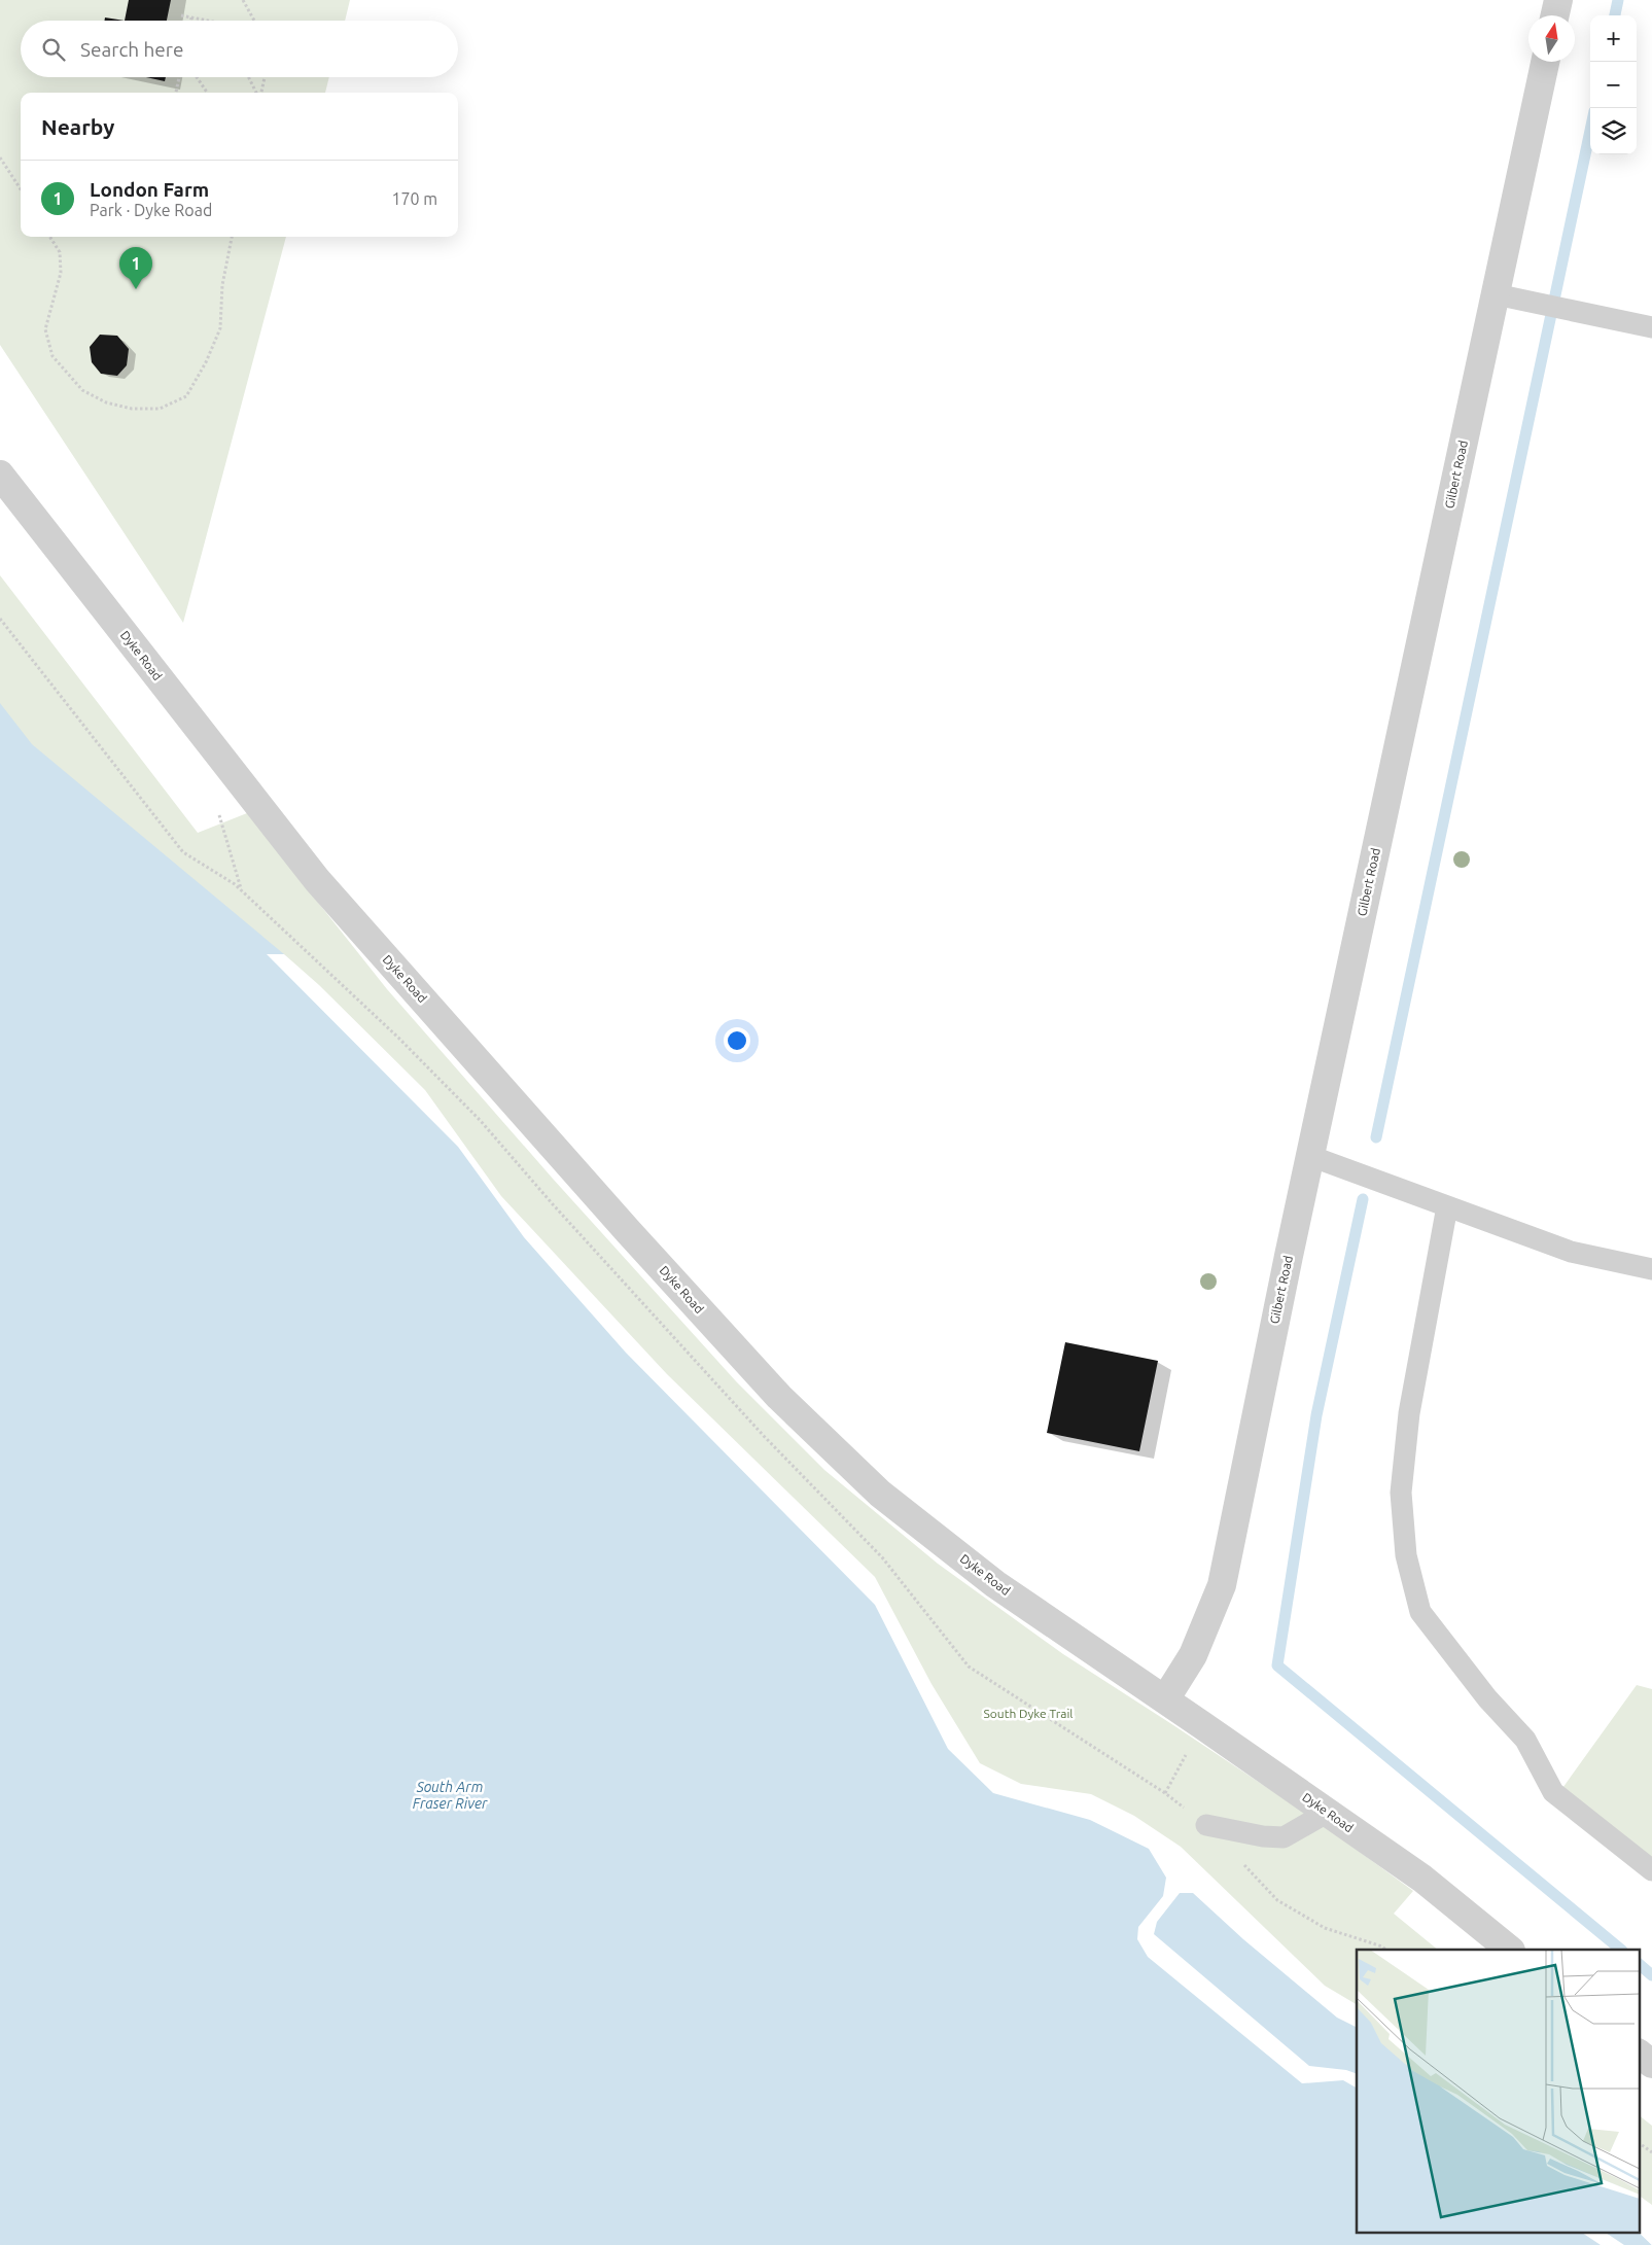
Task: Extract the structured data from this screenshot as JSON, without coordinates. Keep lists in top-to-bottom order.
{
  "streets": {
    "street": ["Gilbert Road", "Dyke Road"]
  },
  "crossings": [
    ["Gilbert Road", "Dyke Road"]
  ],
  "water": ["South Arm Fraser River"],
  "parks": ["South Dyke Trail"],
  "north": "top",
  "page": {
    "map_buttons": ["+", "−"],
    "search": "Search here",
    "heading": "Nearby",
    "list": [
      {
        "mark": "1",
        "name": "London Farm",
        "note": "Park · Dyke Road",
        "value": "170 m"
      }
    ],
    "pins": "1"
  }
}
